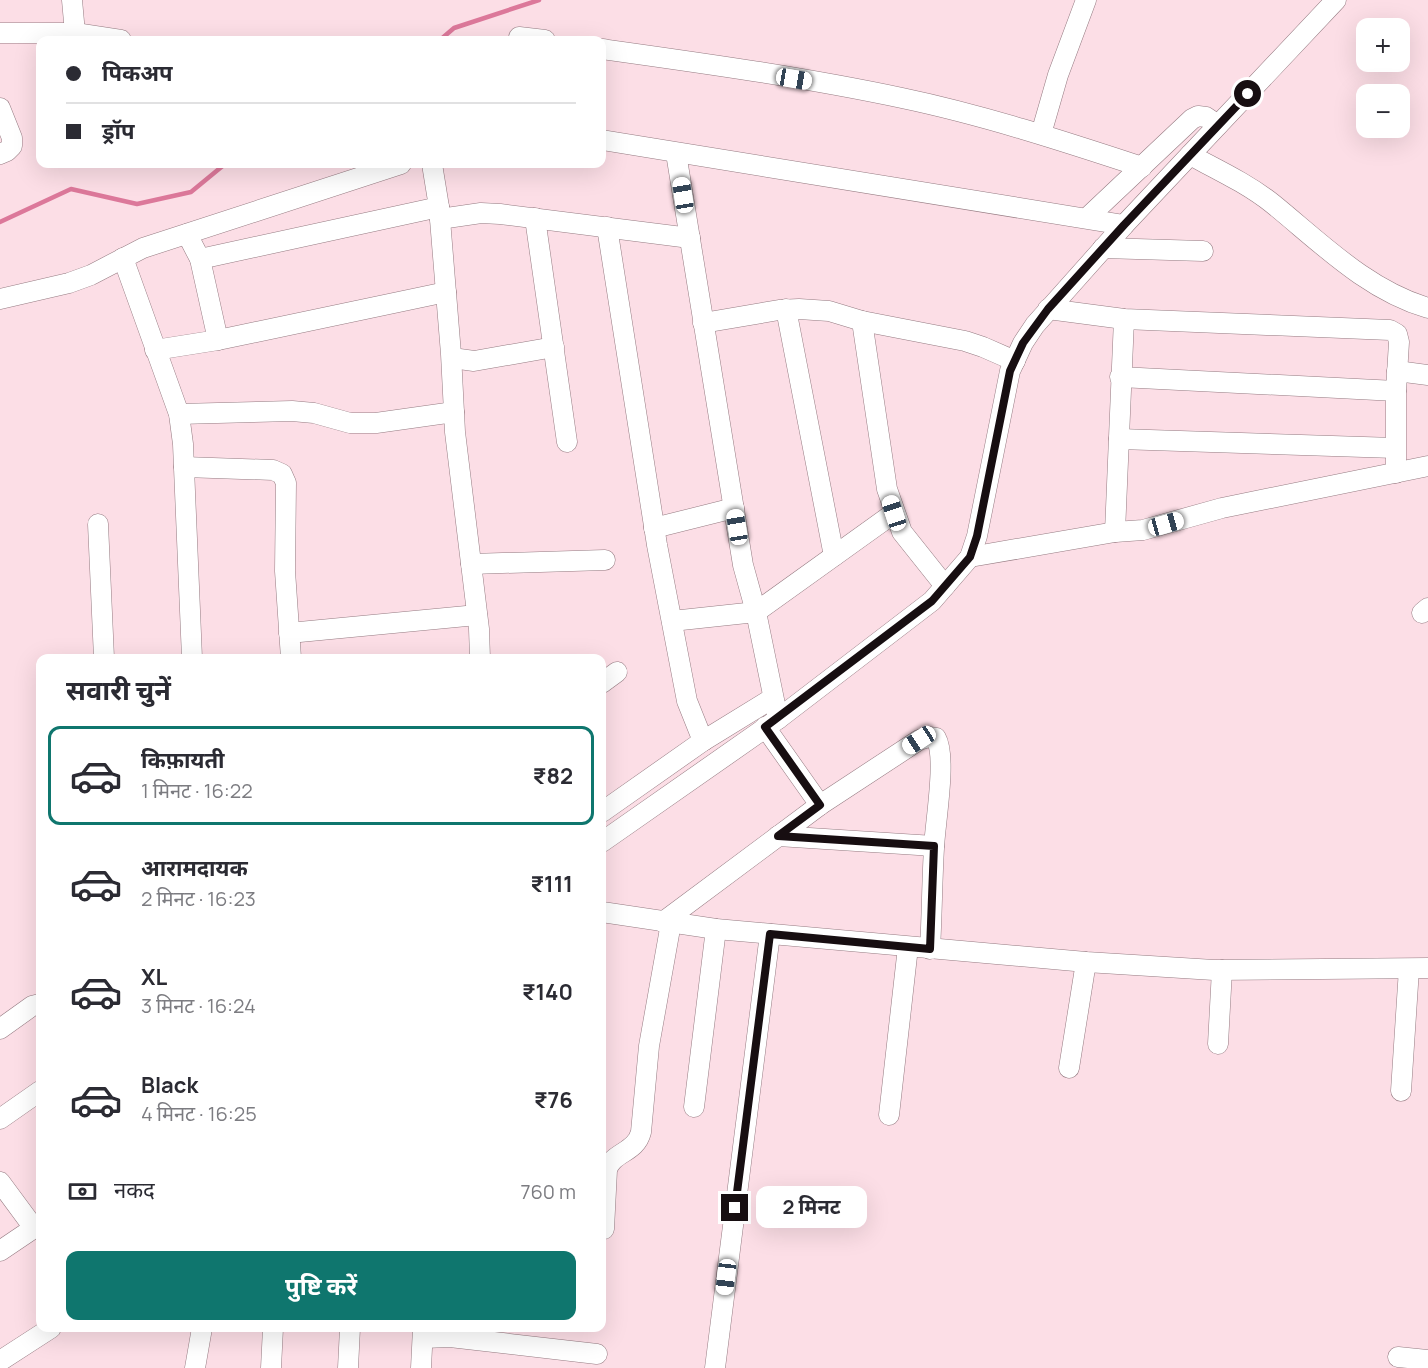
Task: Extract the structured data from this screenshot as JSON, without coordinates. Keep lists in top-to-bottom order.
{
  "page": {
    "map_buttons": ["+", "−"],
    "banner": ["पिकअप", "ड्रॉप"],
    "heading": "सवारी चुनें",
    "list": [
      {
        "name": "किफ़ायती",
        "note": "1 मिनट · 16:22",
        "value": "₹82"
      },
      {
        "name": "आरामदायक",
        "note": "2 मिनट · 16:23",
        "value": "₹111"
      },
      {
        "name": "XL",
        "note": "3 मिनट · 16:24",
        "value": "₹140"
      },
      {
        "name": "Black",
        "note": "4 मिनट · 16:25",
        "value": "₹76"
      }
    ],
    "pay": ["नकद", "760 m"],
    "bubble": "2 मिनट",
    "buttons": "पुष्टि करें"
  }
}
